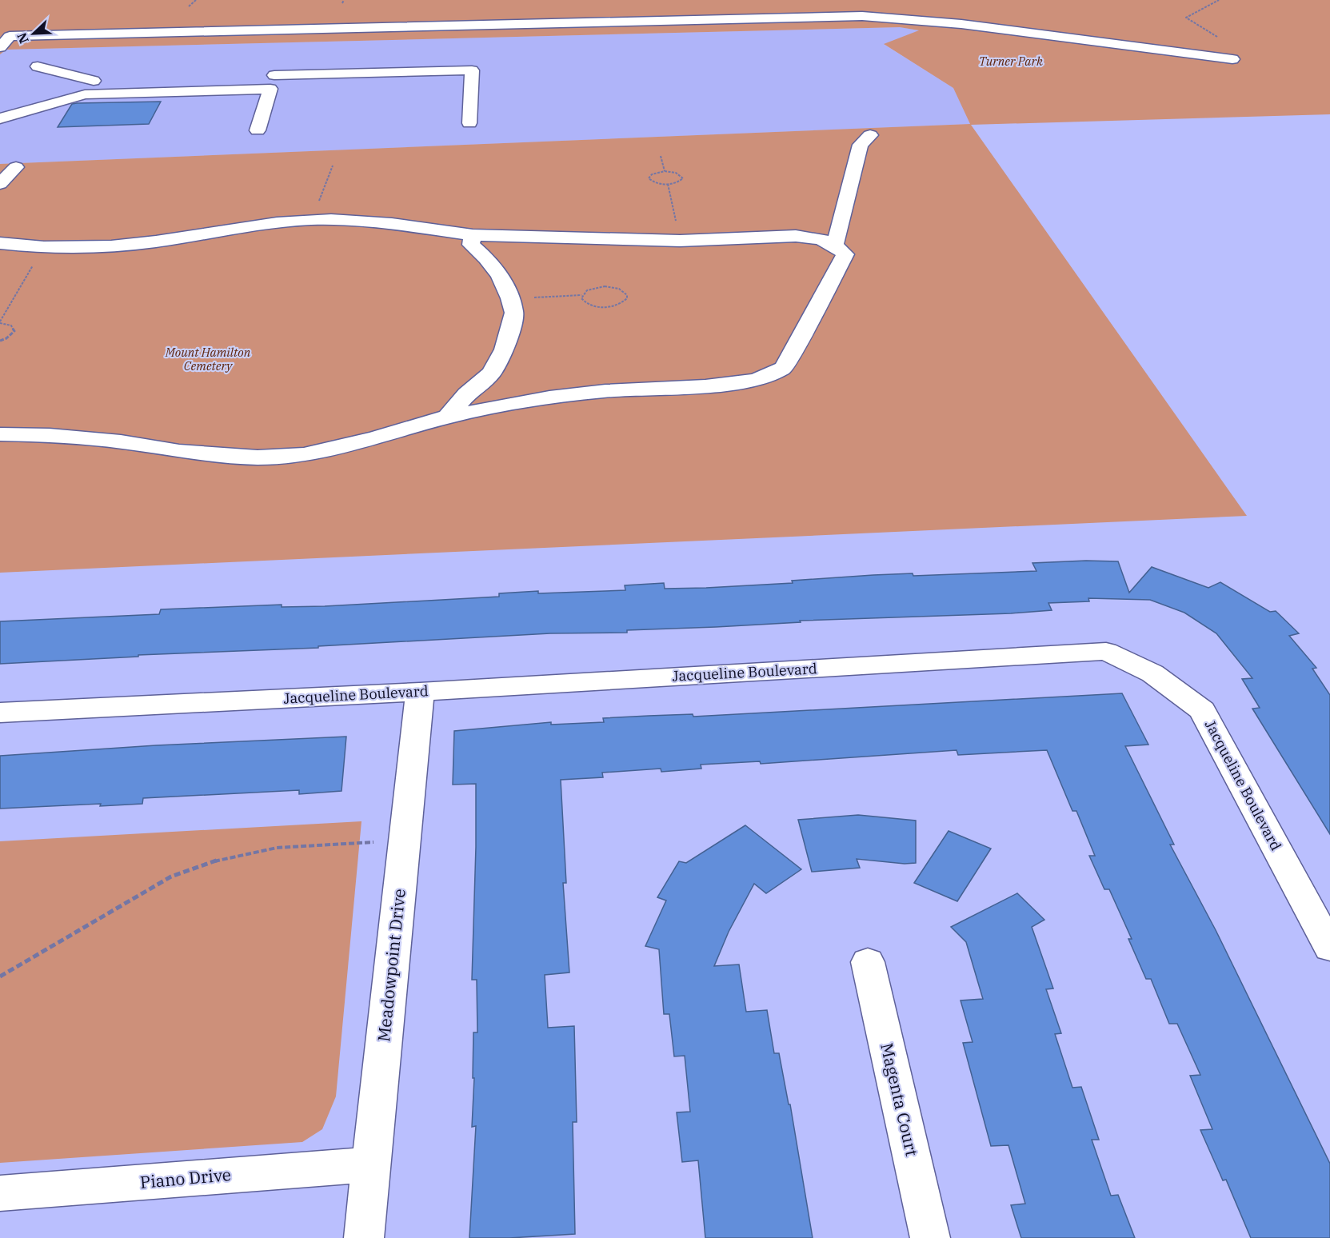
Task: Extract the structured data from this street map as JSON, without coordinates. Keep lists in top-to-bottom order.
{
  "streets": {
    "street": [
      "Jacqueline Boulevard",
      "Meadowpoint Drive",
      "Magenta Court",
      "Piano Drive"
    ]
  },
  "crossings": [
    ["Jacqueline Boulevard", "Meadowpoint Drive"],
    ["Meadowpoint Drive", "Piano Drive"]
  ],
  "parks": ["Turner Park", "Mount Hamilton Cemetery"],
  "north": "bottom left"
}
